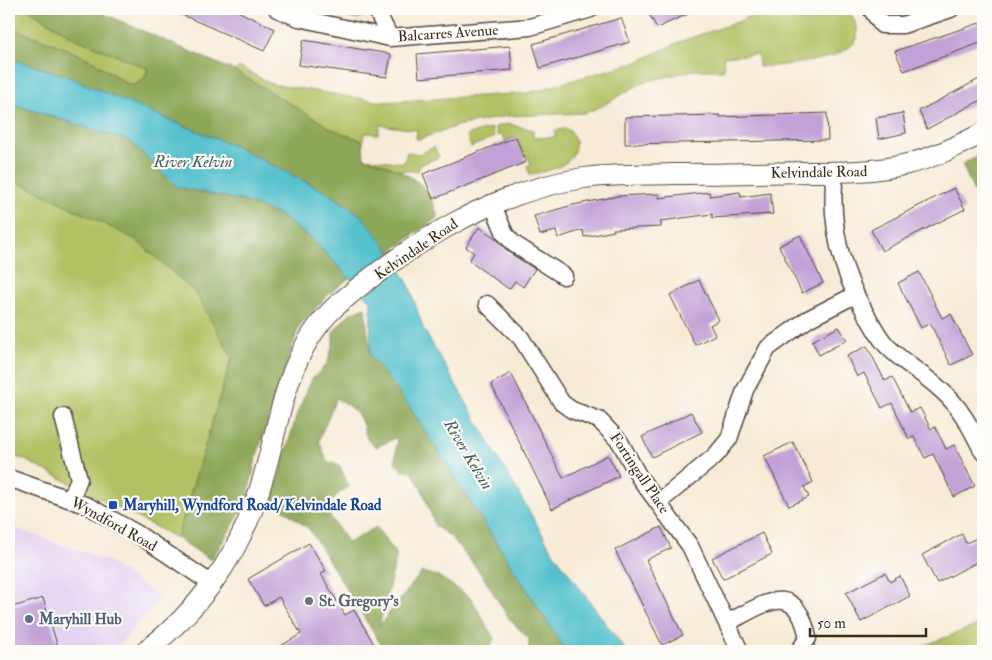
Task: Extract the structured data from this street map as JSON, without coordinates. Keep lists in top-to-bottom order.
{
  "streets": {
    "street": [
      "Balcarres Avenue",
      "Kelvindale Road",
      "Fortingall Place",
      "Wyndford Road"
    ]
  },
  "crossings": [
    ["Kelvindale Road", "Wyndford Road"]
  ],
  "water": ["River Kelvin"],
  "places": {
    "transit": ["Maryhill, Wyndford Road/ Kelvindale Road"],
    "other": ["St. Gregory's", "Maryhill Hub"]
  },
  "scale_bar": "50 m"
}
